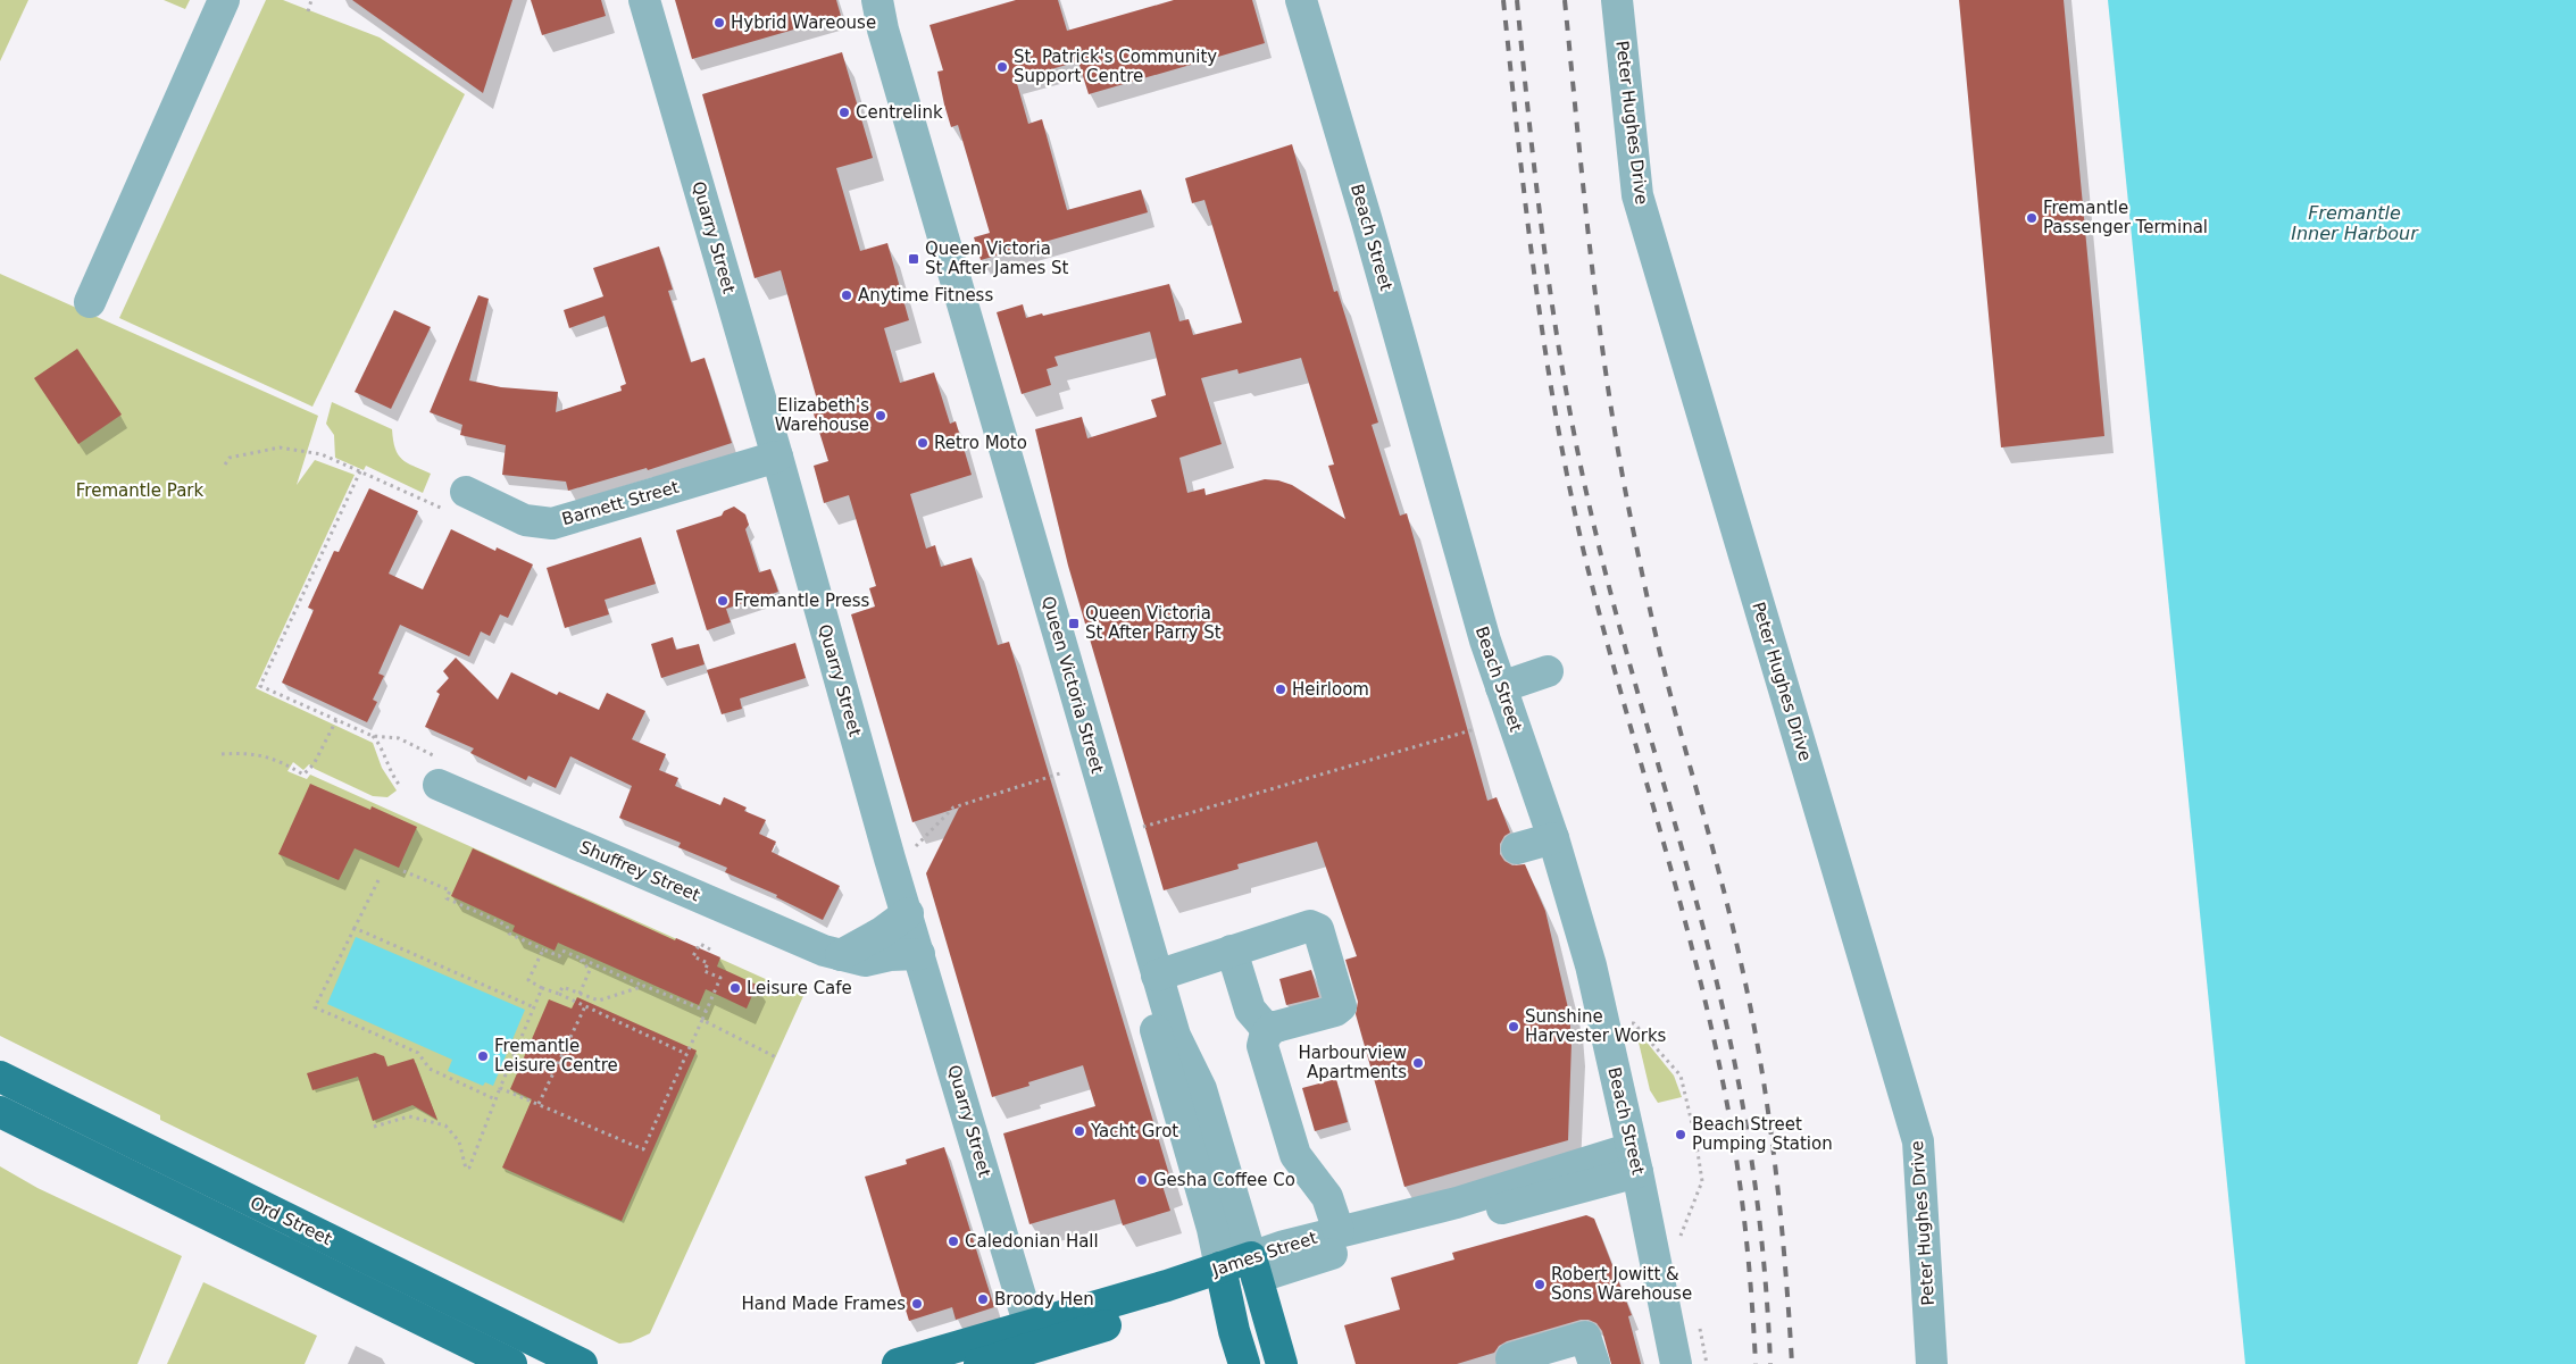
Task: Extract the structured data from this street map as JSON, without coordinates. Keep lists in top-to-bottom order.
{
  "streets": {
    "main road": ["Queen Victoria Street", "Ord Street", "James Street"],
    "street": [
      "Peter Hughes Drive",
      "Quarry Street",
      "Beach Street",
      "Barnett Street",
      "Shuffrey Street"
    ]
  },
  "crossings": [
    ["Quarry Street", "Barnett Street"],
    ["Quarry Street", "Shuffrey Street"],
    ["Quarry Street", "James Street"],
    ["Beach Street", "James Street"],
    ["Queen Victoria Street", "James Street"]
  ],
  "water": ["Fremantle Inner Harbour"],
  "parks": ["Fremantle Park"],
  "places": {
    "other": [
      "Hybrid Wareouse",
      "St. Patrick's Community Support Centre",
      "Centrelink",
      "Fremantle Passenger Terminal",
      "Anytime Fitness",
      "Elizabeth's Warehouse",
      "Retro Moto",
      "Fremantle Press",
      "Heirloom",
      "Leisure Cafe",
      "Sunshine Harvester Works",
      "Fremantle Leisure Centre",
      "Harbourview Apartments",
      "Yacht Grot",
      "Beach Street Pumping Station",
      "Gesha Coffee Co",
      "Caledonian Hall",
      "Robert Jowitt & Sons Warehouse",
      "Broody Hen",
      "Hand Made Frames"
    ],
    "transit": ["Queen Victoria St After James St", "Queen Victoria St After Parry St"]
  }
}
